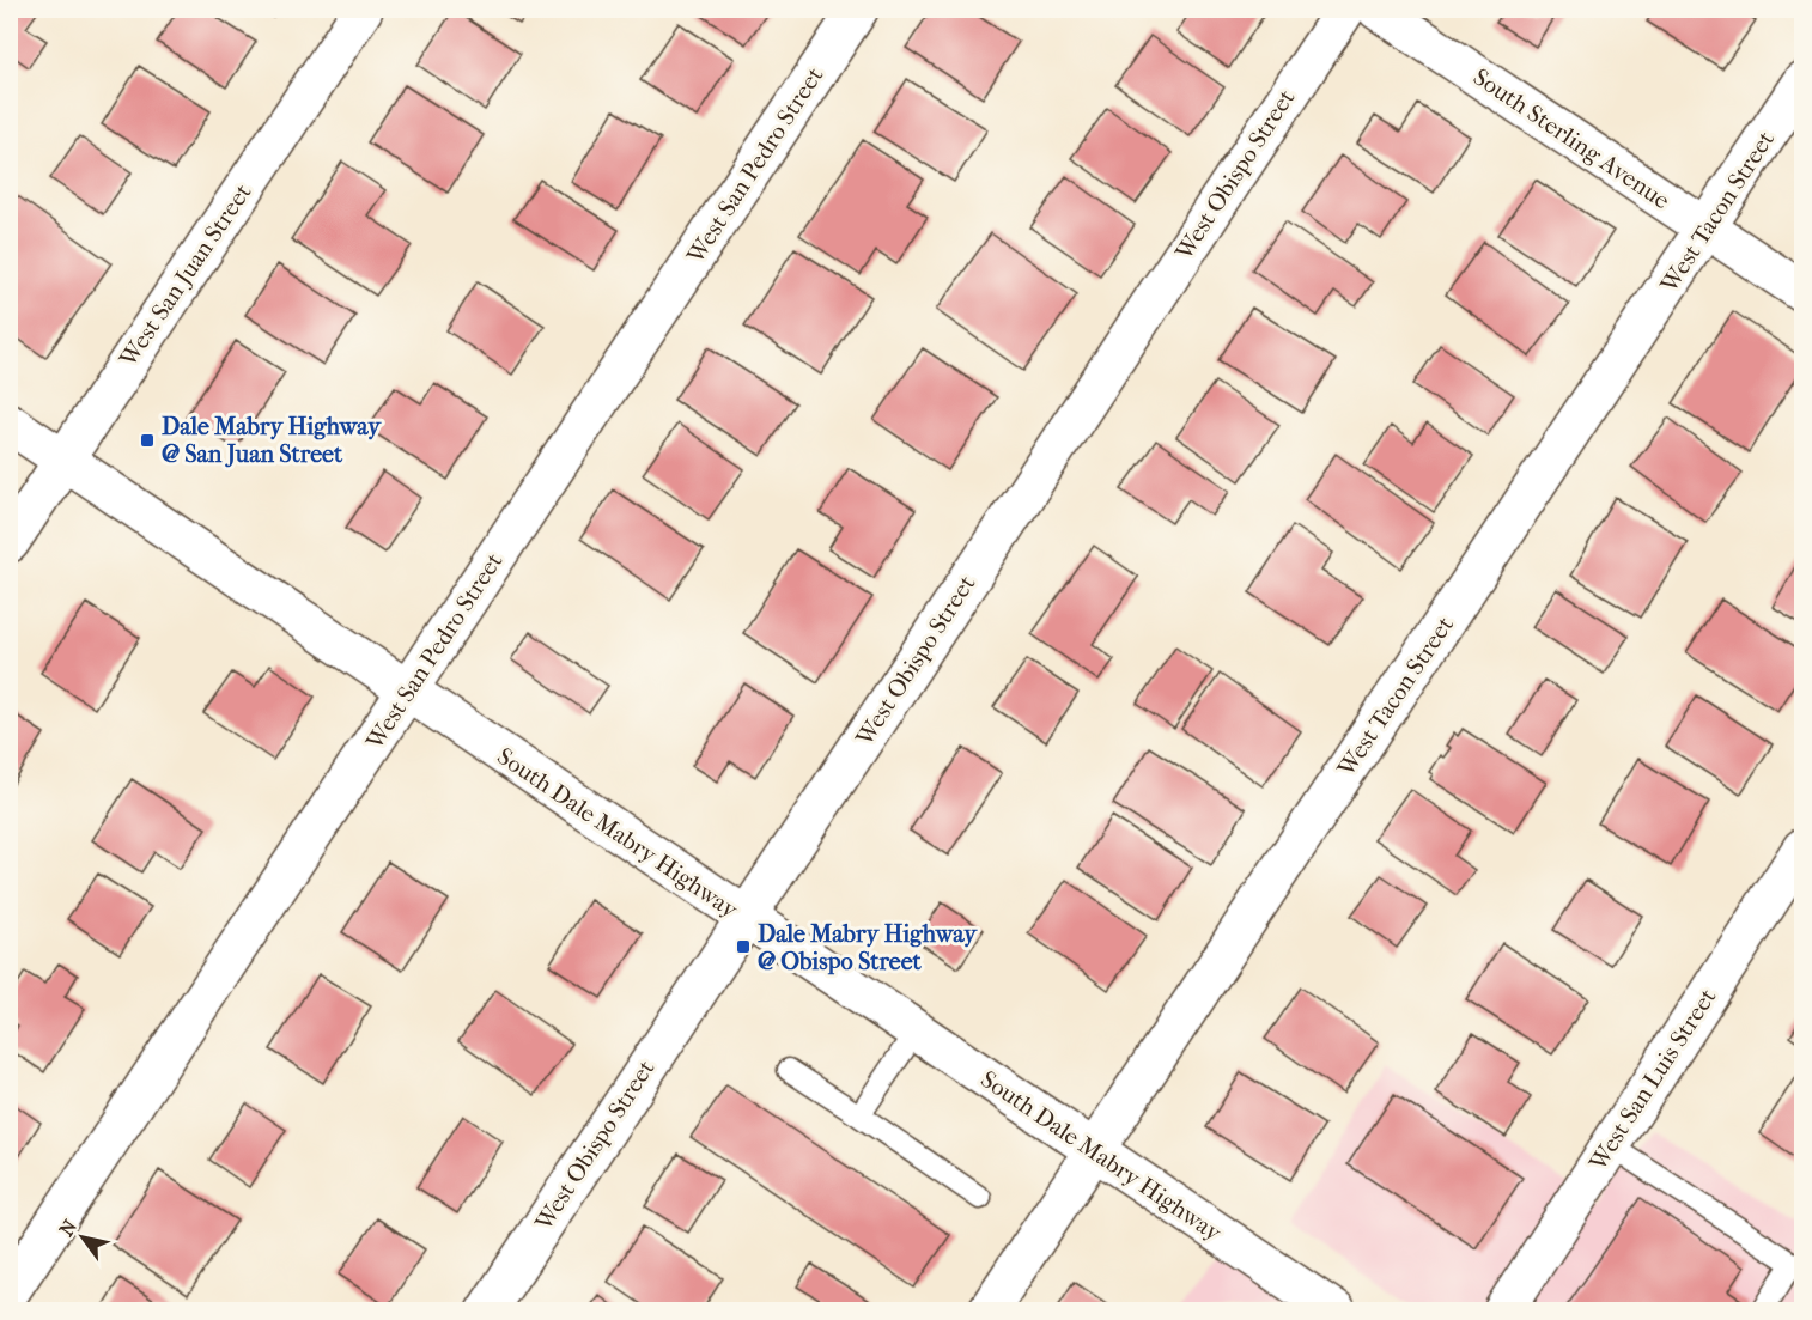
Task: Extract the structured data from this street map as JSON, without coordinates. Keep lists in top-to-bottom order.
{
  "streets": {
    "street": [
      "South Sterling Avenue",
      "West San Pedro Street",
      "West Obispo Street",
      "West Tacon Street",
      "West San Juan Street",
      "South Dale Mabry Highway",
      "West San Luis Street"
    ]
  },
  "crossings": [
    ["South Sterling Avenue", "West Tacon Street"],
    ["West San Pedro Street", "South Dale Mabry Highway"],
    ["West Obispo Street", "South Dale Mabry Highway"],
    ["West Tacon Street", "South Dale Mabry Highway"],
    ["West San Juan Street", "South Dale Mabry Highway"]
  ],
  "places": {
    "transit": ["Dale Mabry Highway @ San Juan Street", "Dale Mabry Highway @ Obispo Street"]
  },
  "north": "top left"
}
